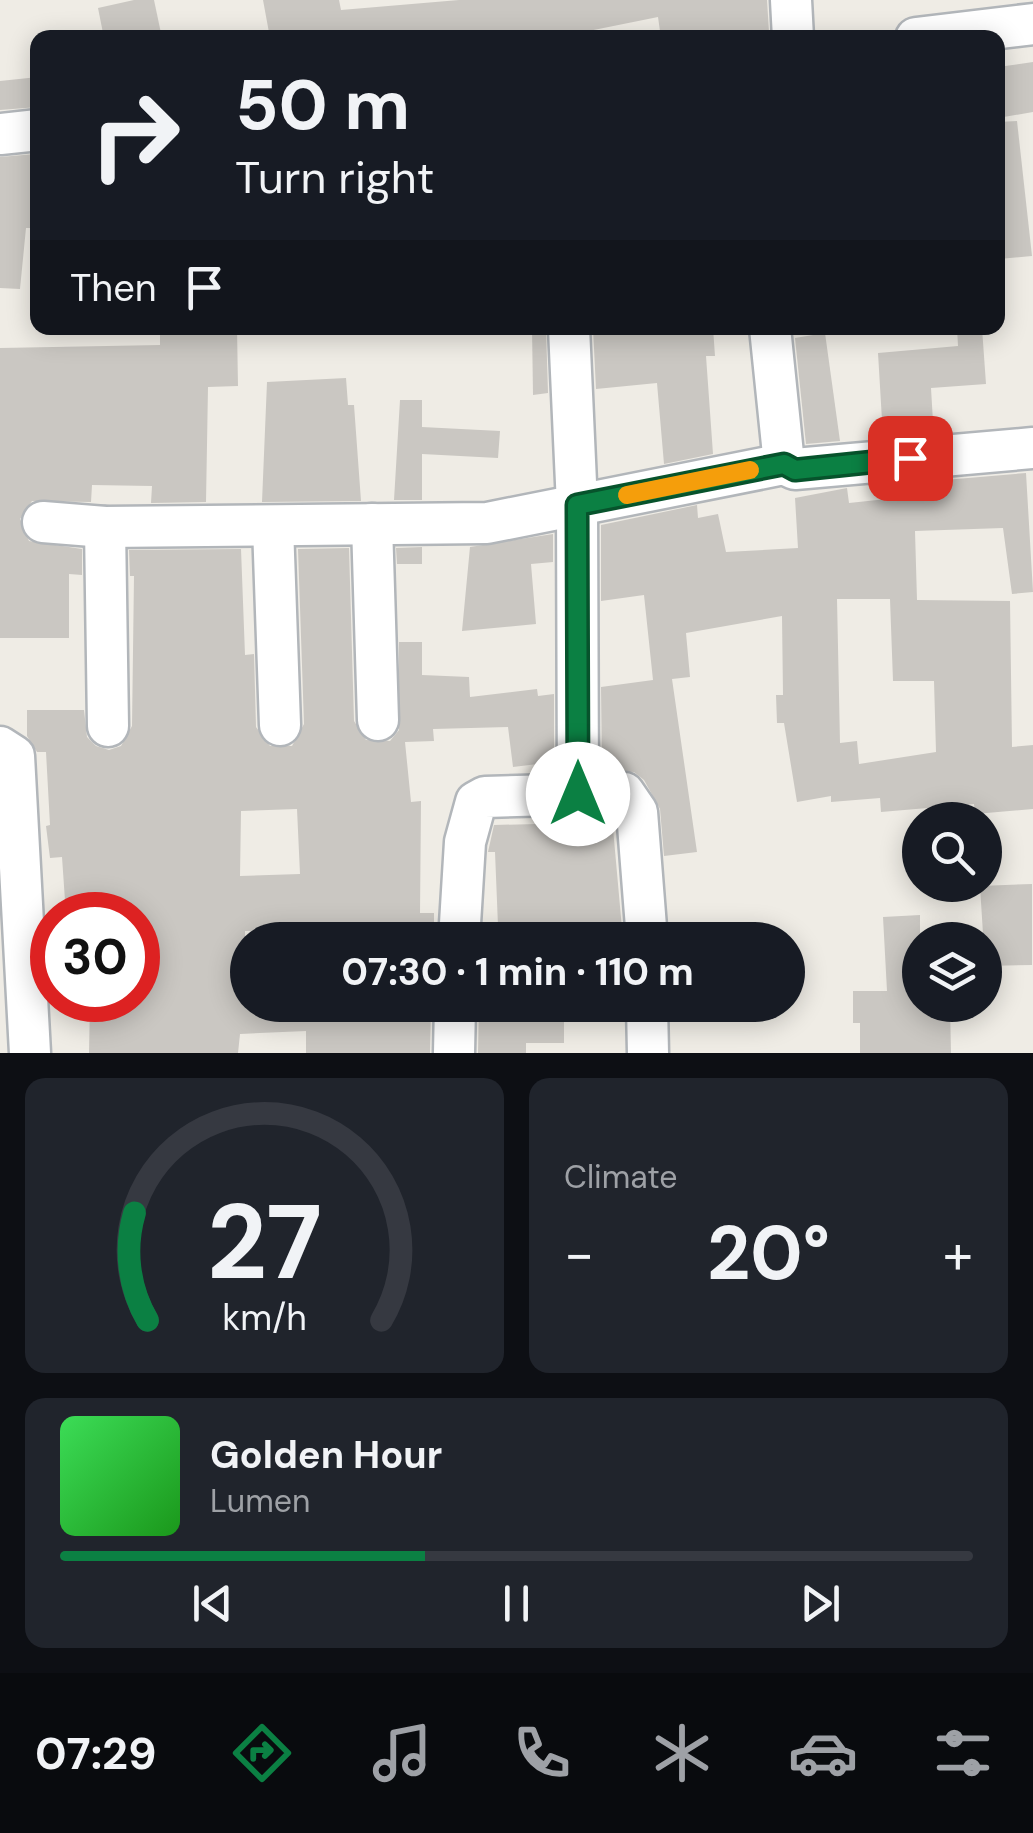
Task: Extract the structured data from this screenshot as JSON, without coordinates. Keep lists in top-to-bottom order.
{
  "page": {
    "turn": ["50 m", "Turn right"],
    "then": "Then",
    "limit": "30",
    "trip": "07:30 · 1 min · 110 m",
    "tile": "Climate",
    "heat": ["−", "20°", "+"],
    "song": ["Golden Hour", "Lumen"],
    "tabs": "07:29",
    "gauge": ["27", "km/h"]
  }
}
